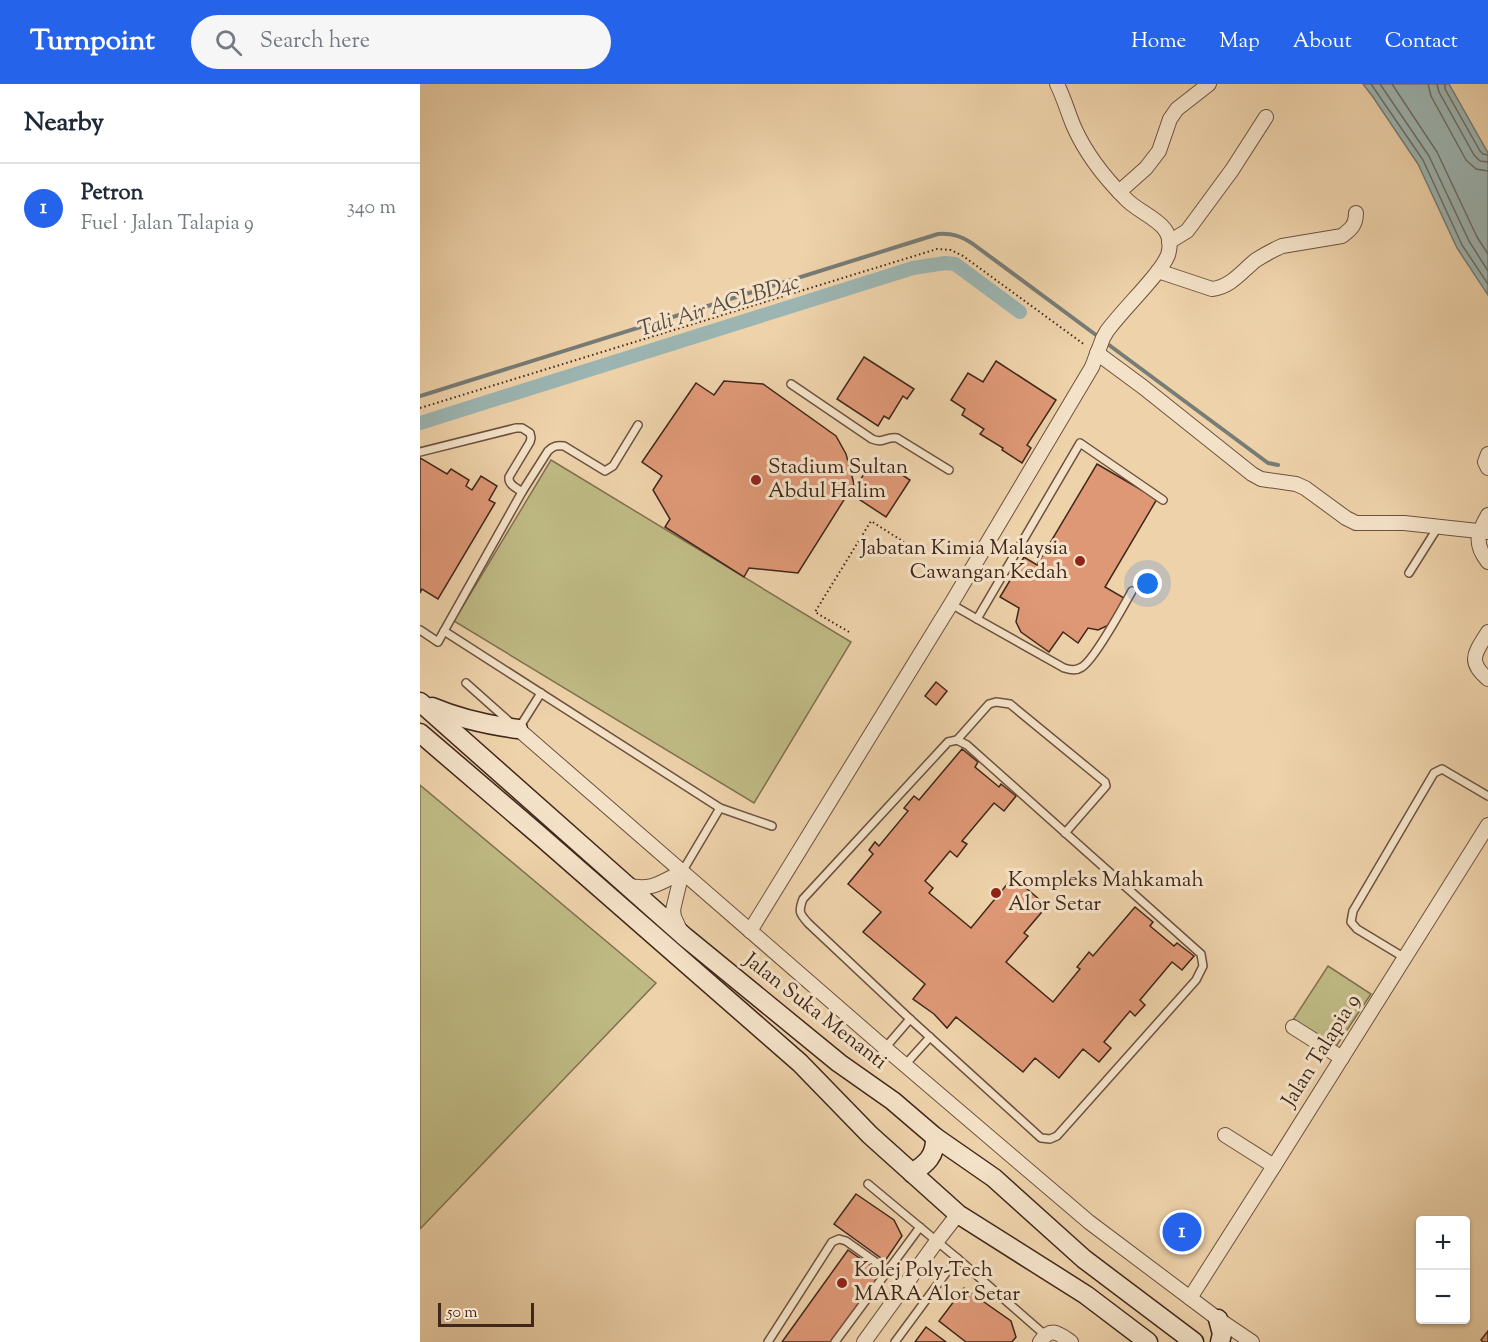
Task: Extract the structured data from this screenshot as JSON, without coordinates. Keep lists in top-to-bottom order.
{
  "streets": {
    "main road": ["Jalan Suka Menanti"],
    "street": ["Jalan Talapia 9"]
  },
  "water": ["Tali Air ACLBD4c"],
  "places": [
    "Stadium Sultan Abdul Halim",
    "Jabatan Kimia Malaysia Cawangan Kedah",
    "Kompleks Mahkamah Alor Setar",
    "Kolej Poly-Tech MARA Alor Setar"
  ],
  "scale_bar": "50 m",
  "page": {
    "header": "Turnpoint",
    "search": "Search here",
    "nav": [
      "Home",
      "Map",
      "About",
      "Contact"
    ],
    "heading": "Nearby",
    "list": [
      {
        "mark": "1",
        "name": "Petron",
        "note": "Fuel · Jalan Talapia 9",
        "value": "340 m"
      }
    ],
    "pins": "1",
    "map_buttons": ["+", "−"],
    "scale": "50 m"
  }
}
